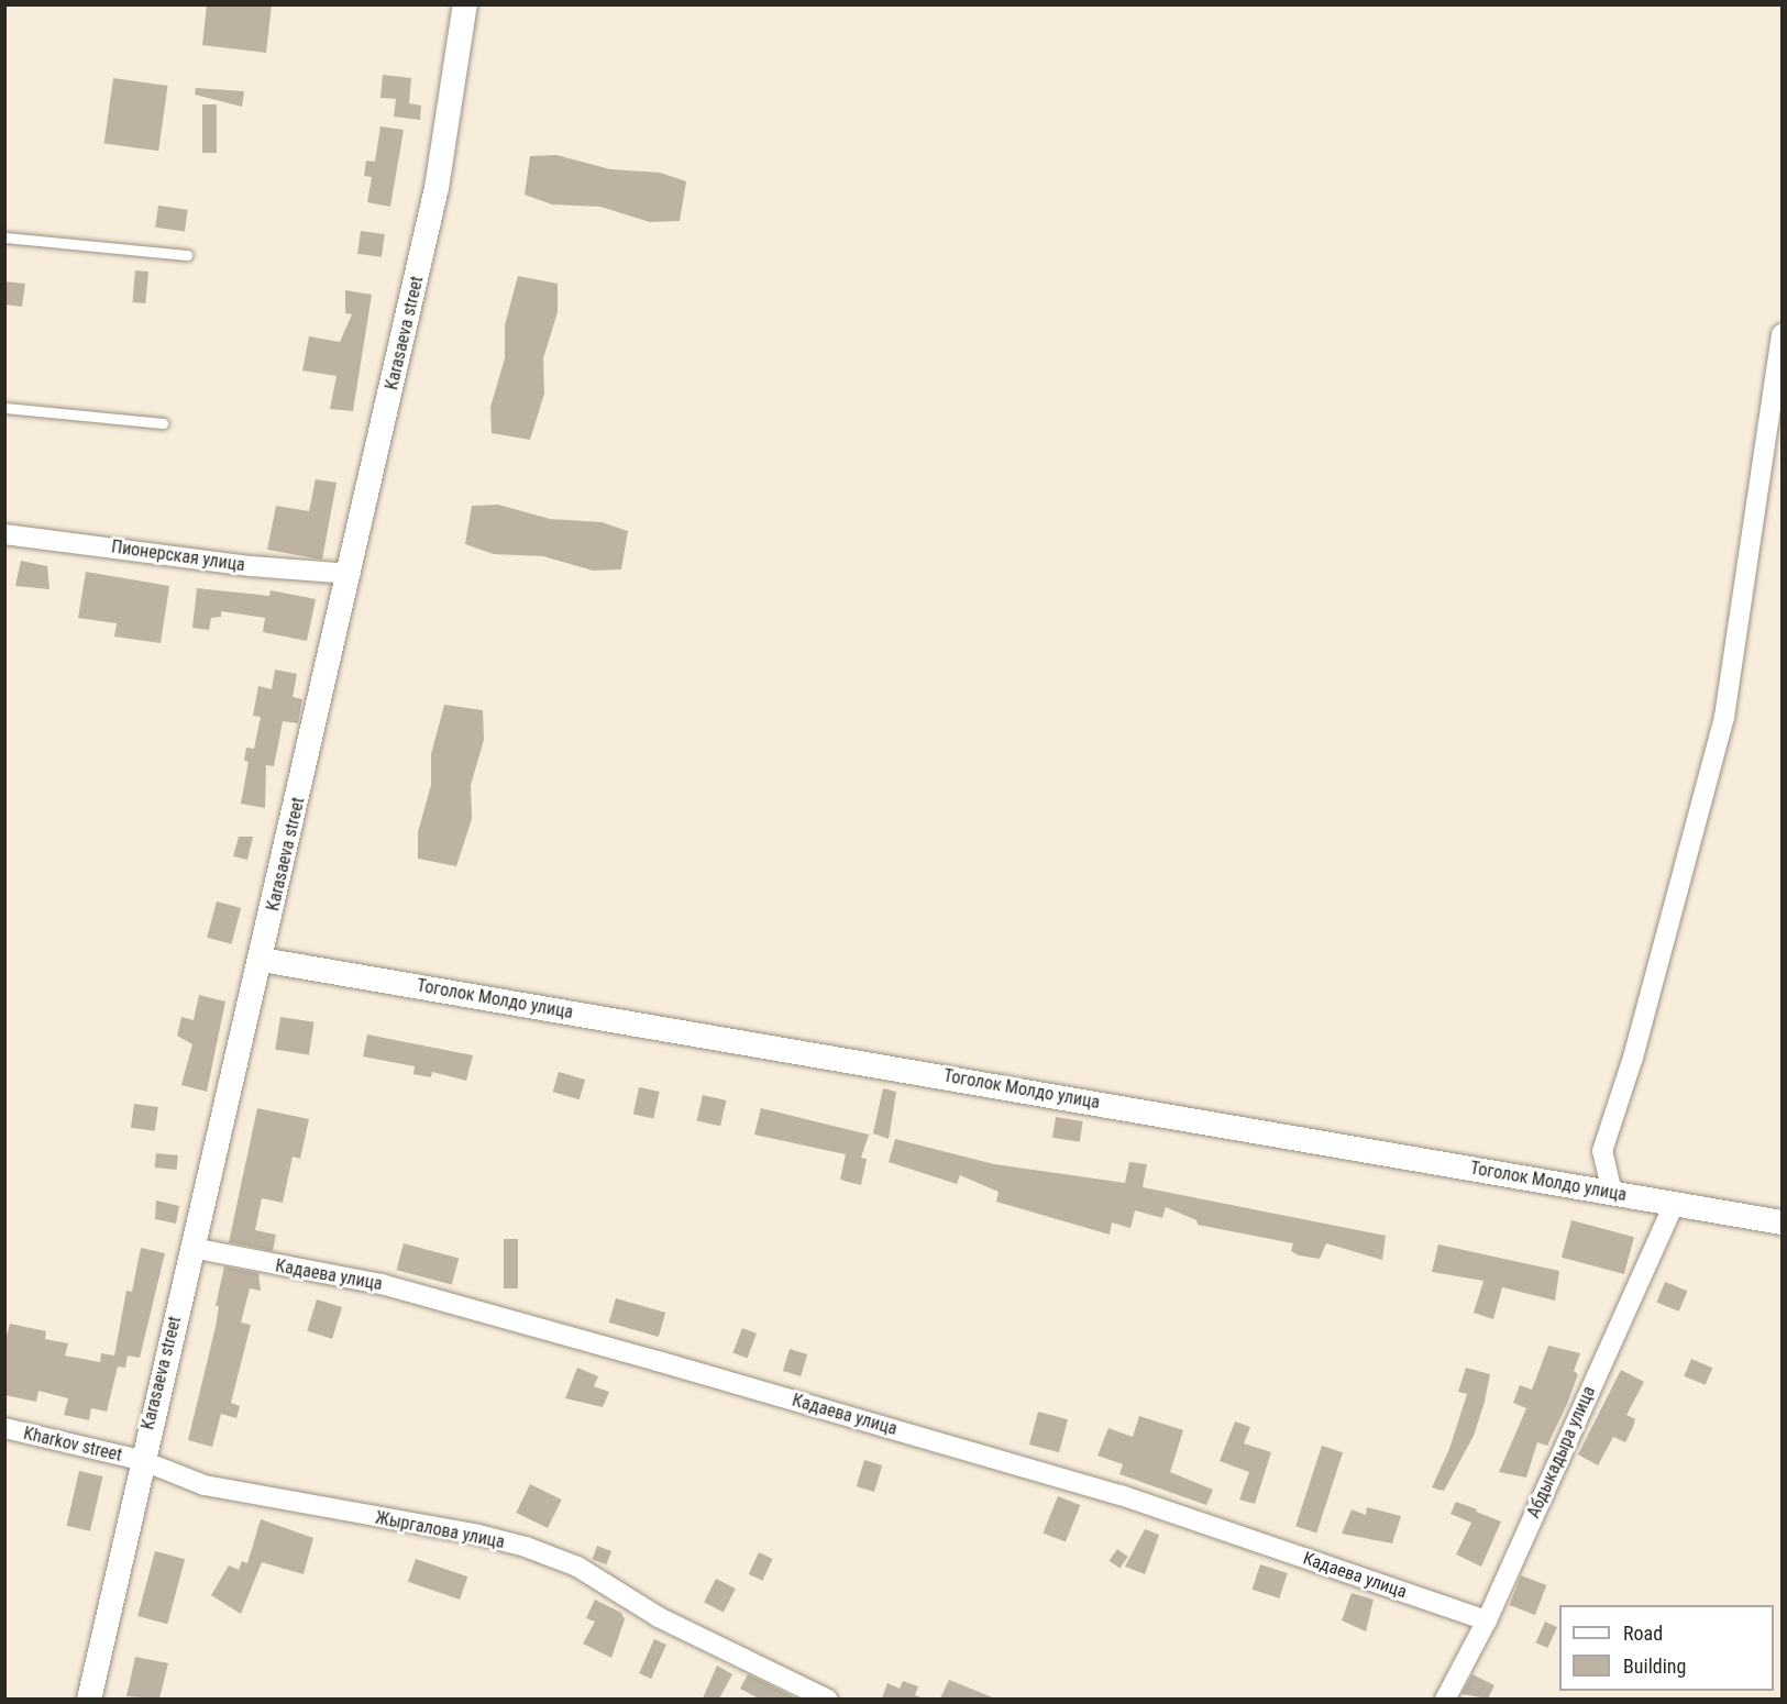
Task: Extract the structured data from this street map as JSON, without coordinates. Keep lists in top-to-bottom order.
{
  "streets": {
    "street": [
      "Karasaeva street",
      "Пионерская улица",
      "Тоголок Молдо улица",
      "Кадаева улица",
      "Kharkov street",
      "Абдыкадыра улица",
      "Жыргалова улица"
    ]
  },
  "crossings": [
    ["Karasaeva street", "Пионерская улица"],
    ["Karasaeva street", "Тоголок Молдо улица"],
    ["Karasaeva street", "Кадаева улица"],
    ["Karasaeva street", "Kharkov street"],
    ["Karasaeva street", "Жыргалова улица"],
    ["Тоголок Молдо улица", "Абдыкадыра улица"],
    ["Кадаева улица", "Абдыкадыра улица"],
    ["Kharkov street", "Жыргалова улица"]
  ],
  "legend": ["Road", "Building"]
}
